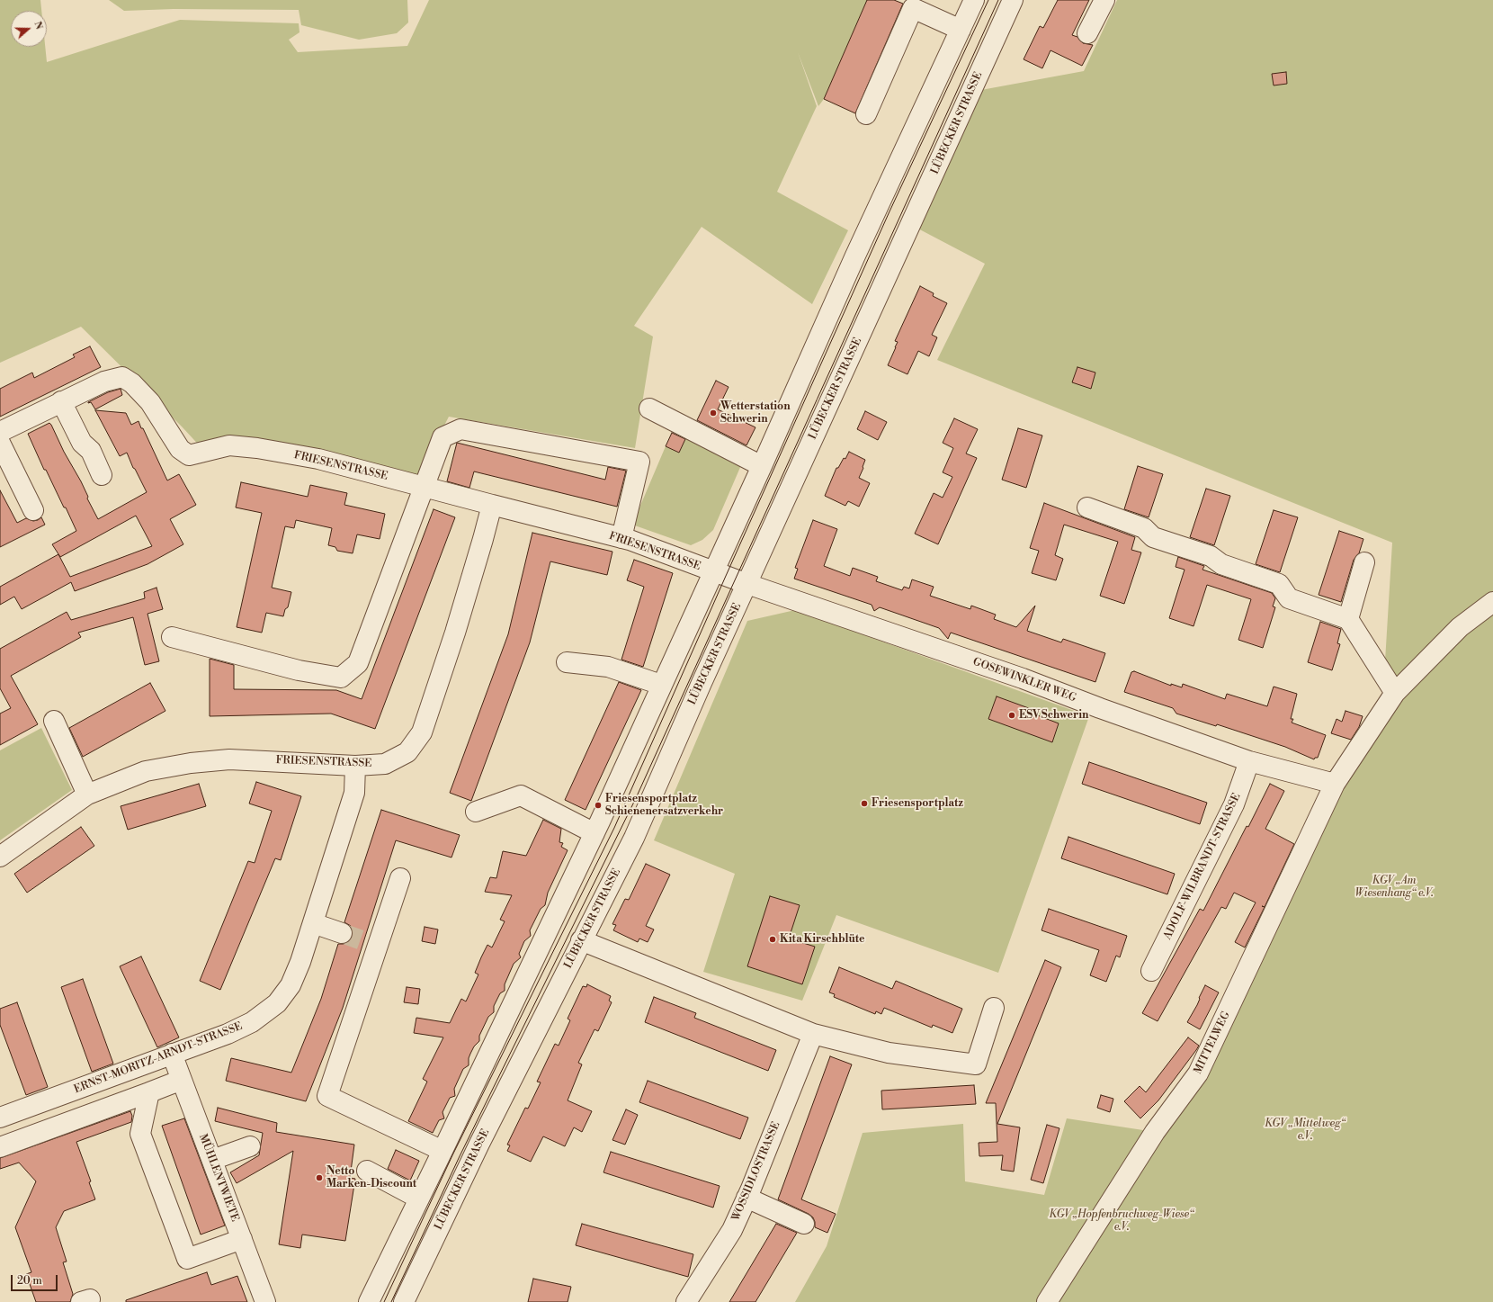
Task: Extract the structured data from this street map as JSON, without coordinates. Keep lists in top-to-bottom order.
{
  "streets": {
    "street": [
      "LÜBECKER STRASSE",
      "FRIESENSTRASSE",
      "GOSEWINKLER WEG",
      "ADOLF-WILBRANDT-STRASSE",
      "MITTELWEG",
      "ERNST-MORITZ-ARNDT-STRASSE",
      "WOSSIDLOSTRASSE",
      "MÜHLENTWIETE"
    ]
  },
  "crossings": [
    ["LÜBECKER STRASSE", "GOSEWINKLER WEG"],
    ["FRIESENSTRASSE", "GOSEWINKLER WEG"],
    ["FRIESENSTRASSE", "ERNST-MORITZ-ARNDT-STRASSE"],
    ["GOSEWINKLER WEG", "ADOLF-WILBRANDT-STRASSE"],
    ["GOSEWINKLER WEG", "MITTELWEG"],
    ["ERNST-MORITZ-ARNDT-STRASSE", "MÜHLENTWIETE"]
  ],
  "parks": ["KGV „Am Wiesenhang“ e.V.", "KGV „Mittelweg“ e.V.", "KGV „Hopfenbruchweg-Wiese“ e.V."],
  "places": [
    "Wetterstation Schwerin",
    "ESV Schwerin",
    "Friesensportplatz",
    "Friesensportplatz Schienenersatzverkehr",
    "Kita Kirschblüte",
    "Netto Marken-Discount"
  ],
  "scale_bar": "20 m",
  "north": "right"
}
